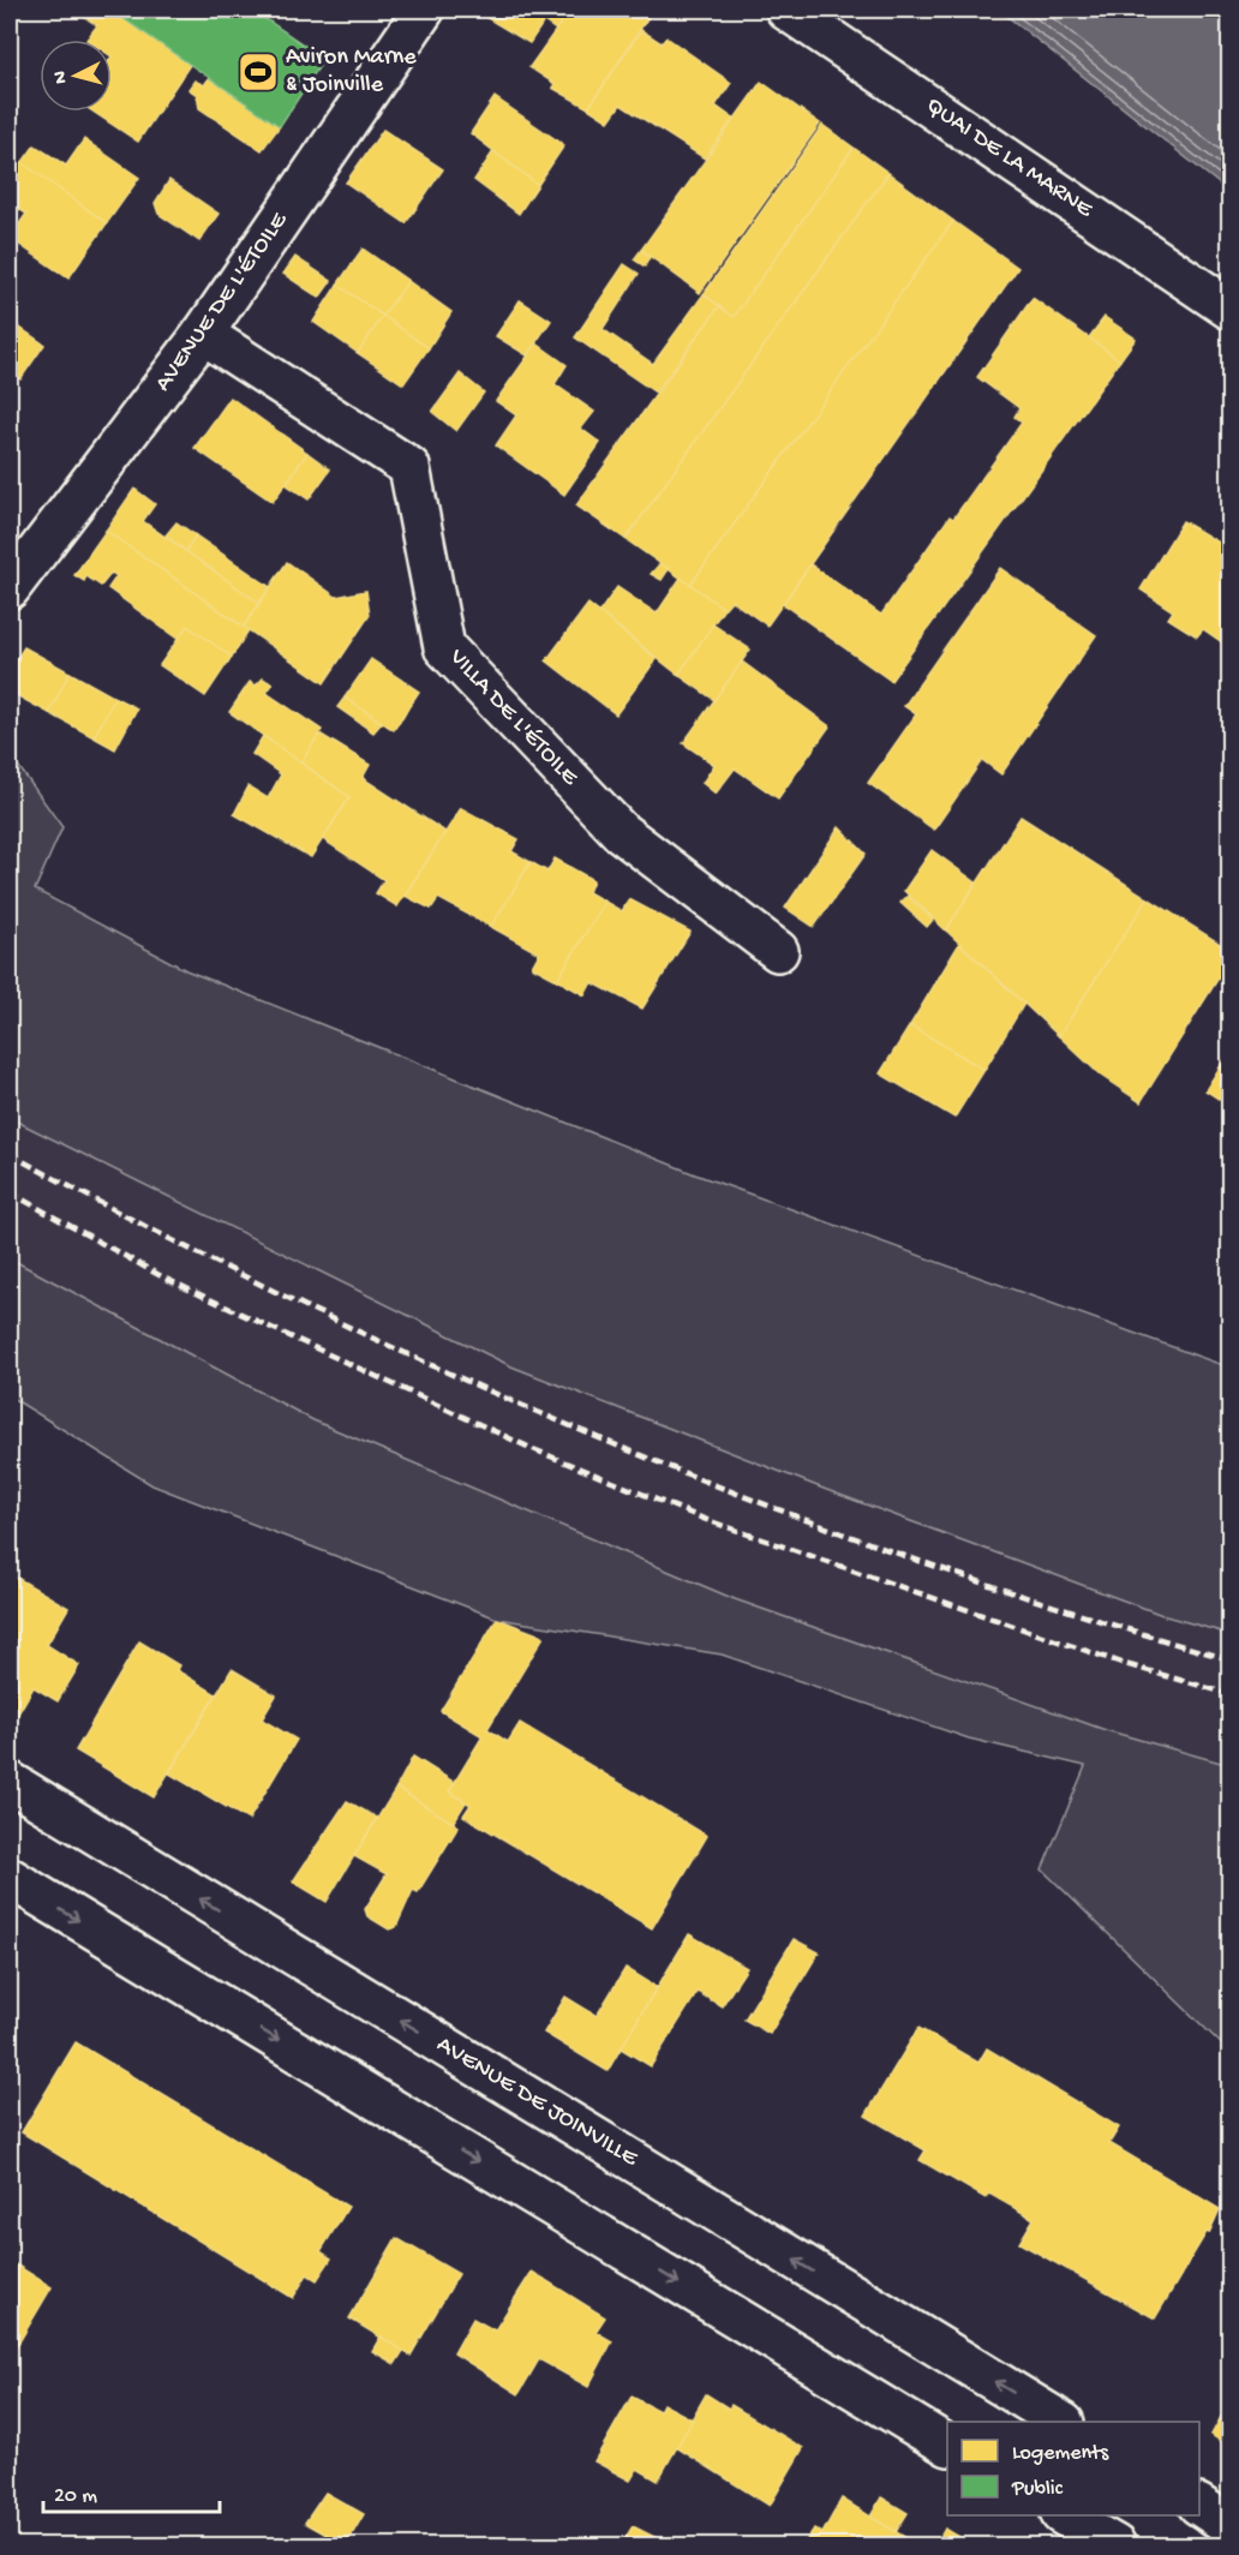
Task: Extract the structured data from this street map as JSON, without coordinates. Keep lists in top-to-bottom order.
{
  "streets": {
    "main road": [
      "QUAI DE LA MARNE",
      "AVENUE DE L'ÉTOILE",
      "VILLA DE L'ÉTOILE",
      "AVENUE DE JOINVILLE"
    ]
  },
  "crossings": [
    ["AVENUE DE L'ÉTOILE", "VILLA DE L'ÉTOILE"]
  ],
  "places": {
    "sports": ["Aviron Marne & Joinville"]
  },
  "legend": ["Logements", "Public"],
  "scale_bar": "20 m",
  "north": "left"
}
